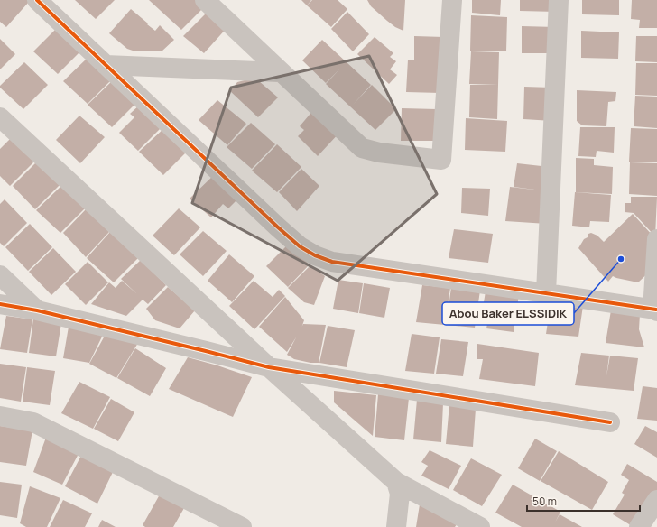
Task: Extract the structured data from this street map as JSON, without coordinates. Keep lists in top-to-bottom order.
{
  "places": ["Abou Baker ELSSIDIK"],
  "scale_bar": "50 m"
}
